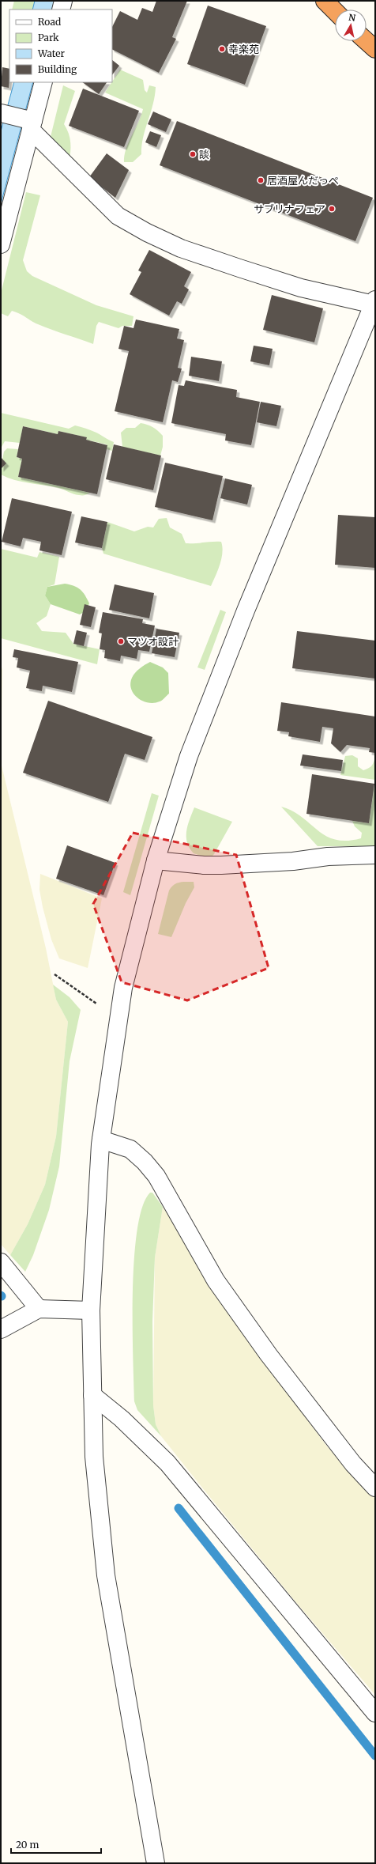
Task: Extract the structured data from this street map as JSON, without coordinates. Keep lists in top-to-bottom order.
{
  "places": [
    "幸楽苑",
    "談",
    "居酒屋んだっぺ",
    "サブリナフェア",
    "マツオ設計"
  ],
  "legend": [
    "Road",
    "Park",
    "Water",
    "Building"
  ],
  "scale_bar": "20 m",
  "north": "top"
}
